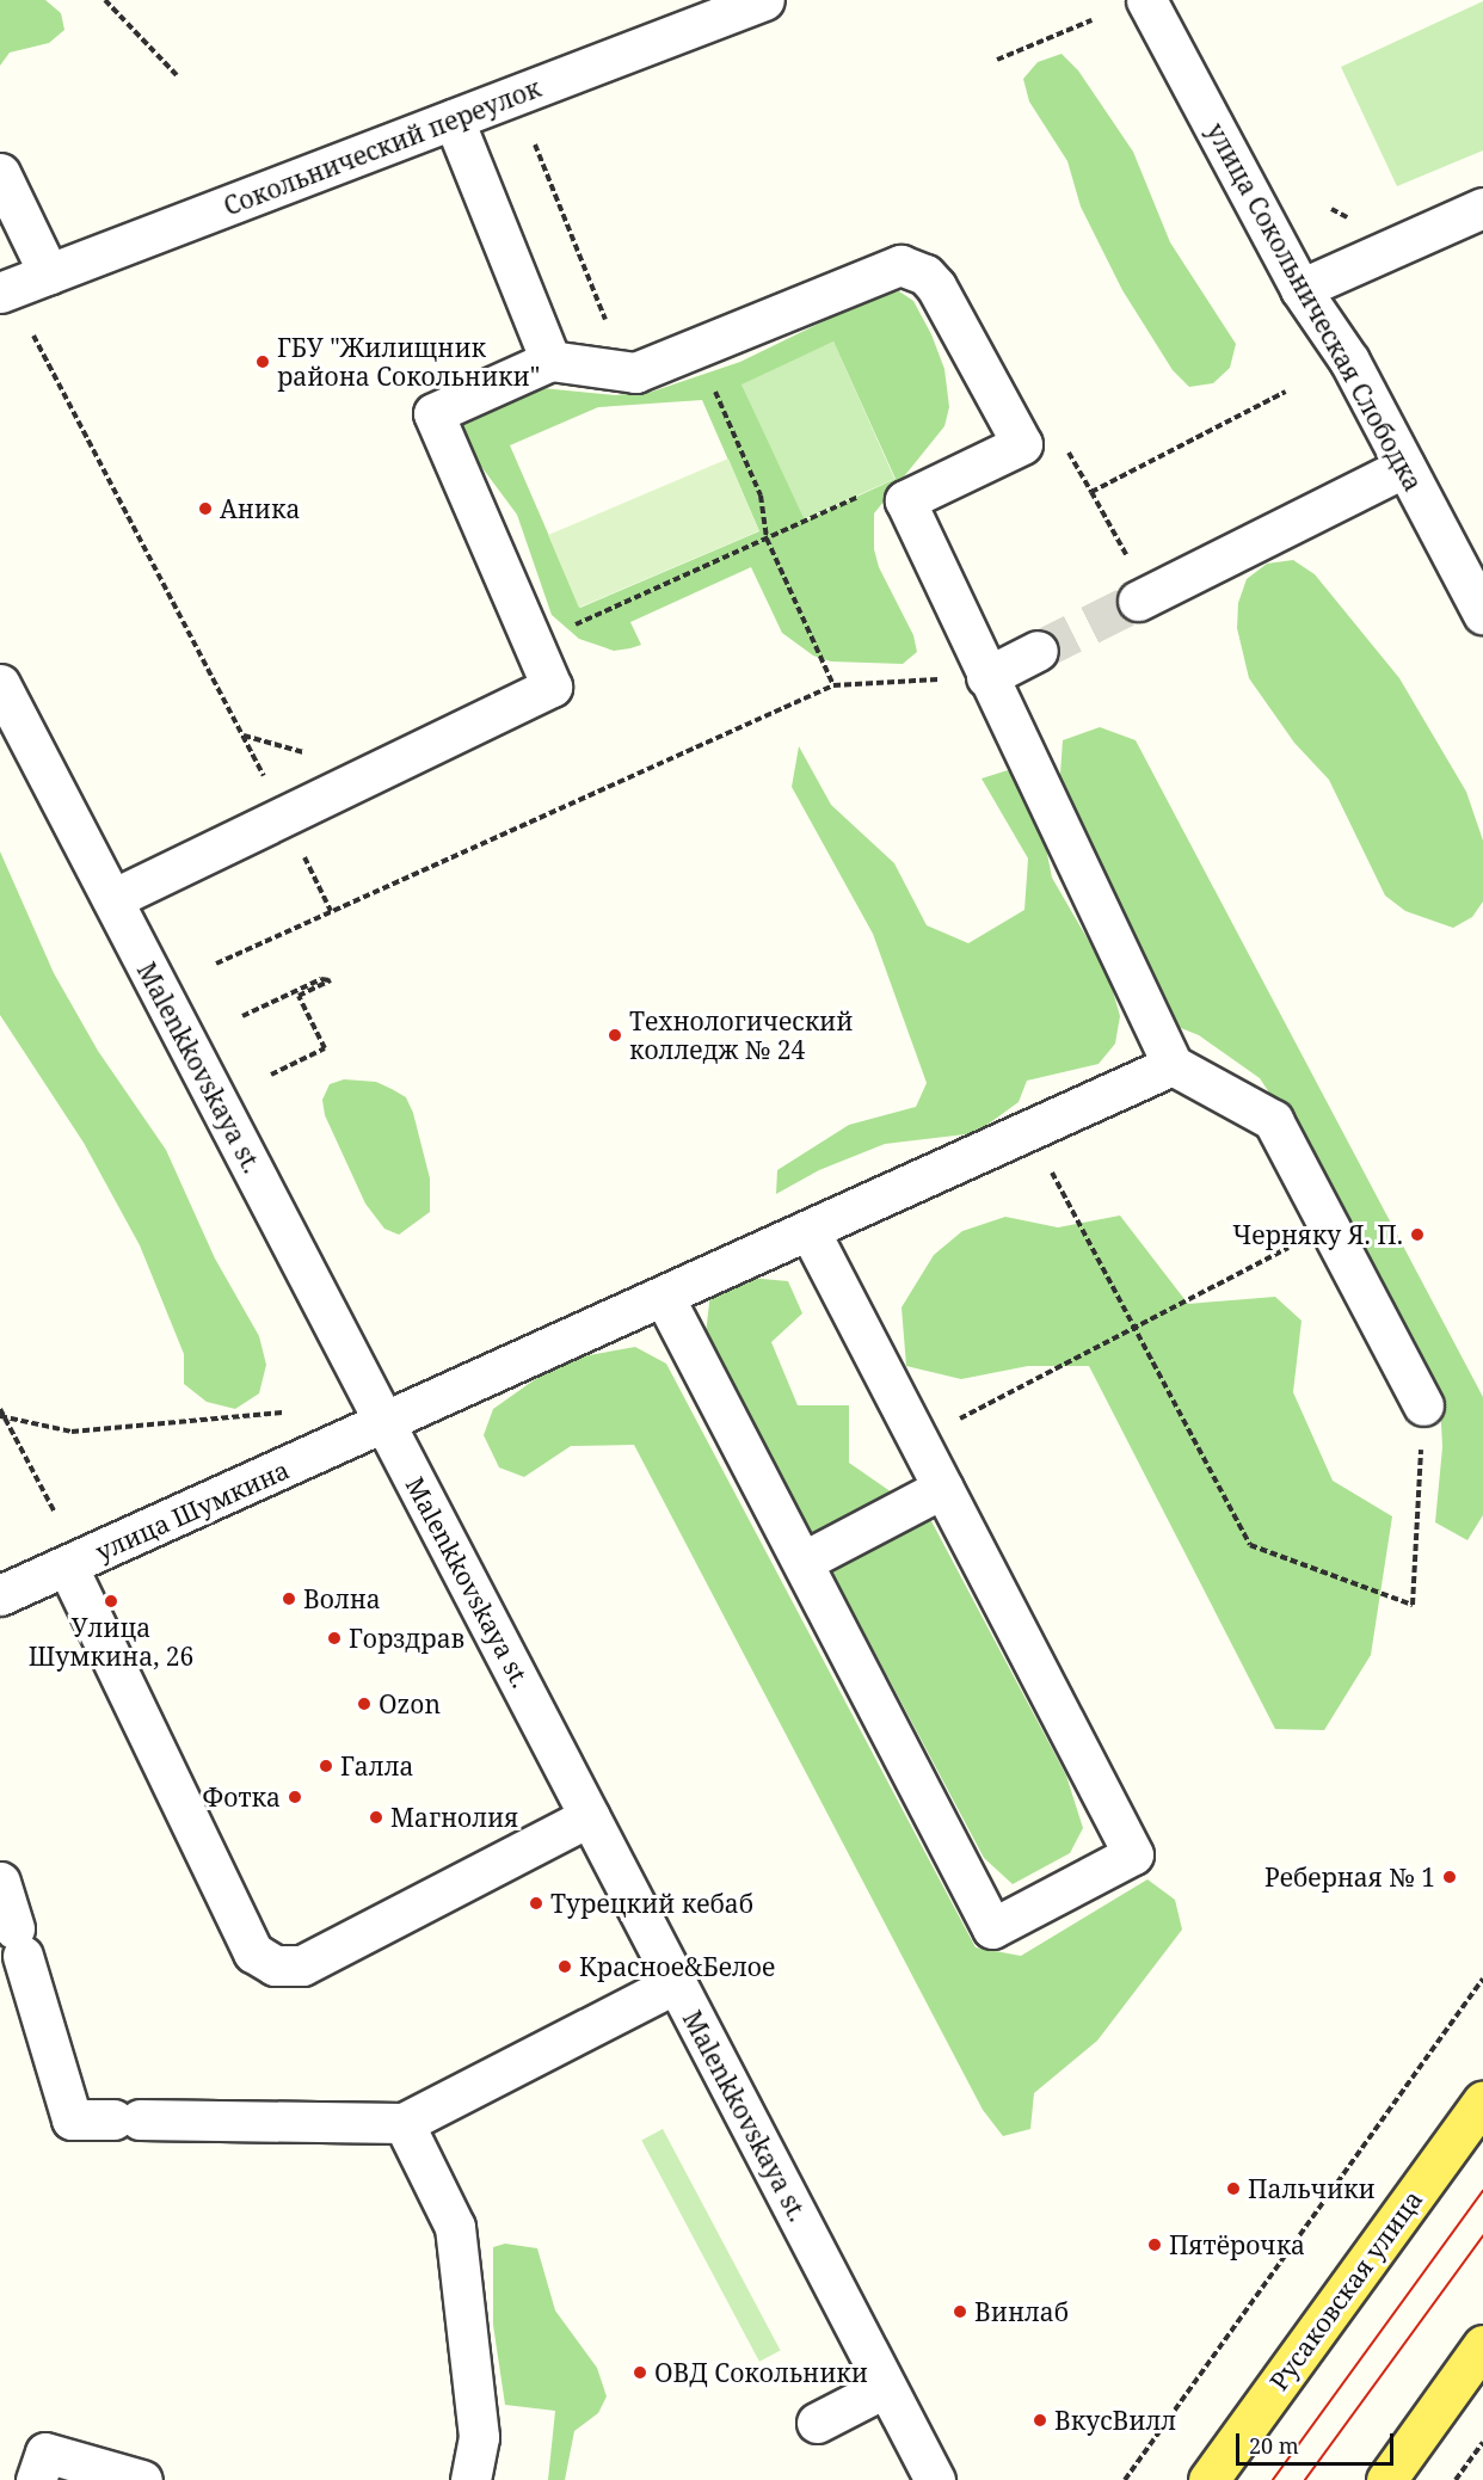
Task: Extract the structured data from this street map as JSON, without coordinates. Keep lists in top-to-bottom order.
{
  "streets": {
    "main road": ["Русаковская улица"],
    "street": [
      "Сокольнический переулок",
      "улица Сокольническая Слободка",
      "Malenkkovskaya st.",
      "улица Шумкина"
    ]
  },
  "crossings": [
    ["Malenkkovskaya st.", "улица Шумкина"]
  ],
  "places": [
    "ГБУ \"Жилищник района Сокольники\"",
    "Аника",
    "Технологический колледж № 24",
    "Черняку Я. П.",
    "Волна",
    "Улица Шумкина, 26",
    "Горздрав",
    "Ozon",
    "Галла",
    "Фотка",
    "Магнолия",
    "Реберная № 1",
    "Турецкий кебаб",
    "Красное&Белое",
    "Пальчики",
    "Пятёрочка",
    "Винлаб",
    "ОВД Сокольники",
    "ВкусВилл"
  ],
  "scale_bar": "20 m"
}
